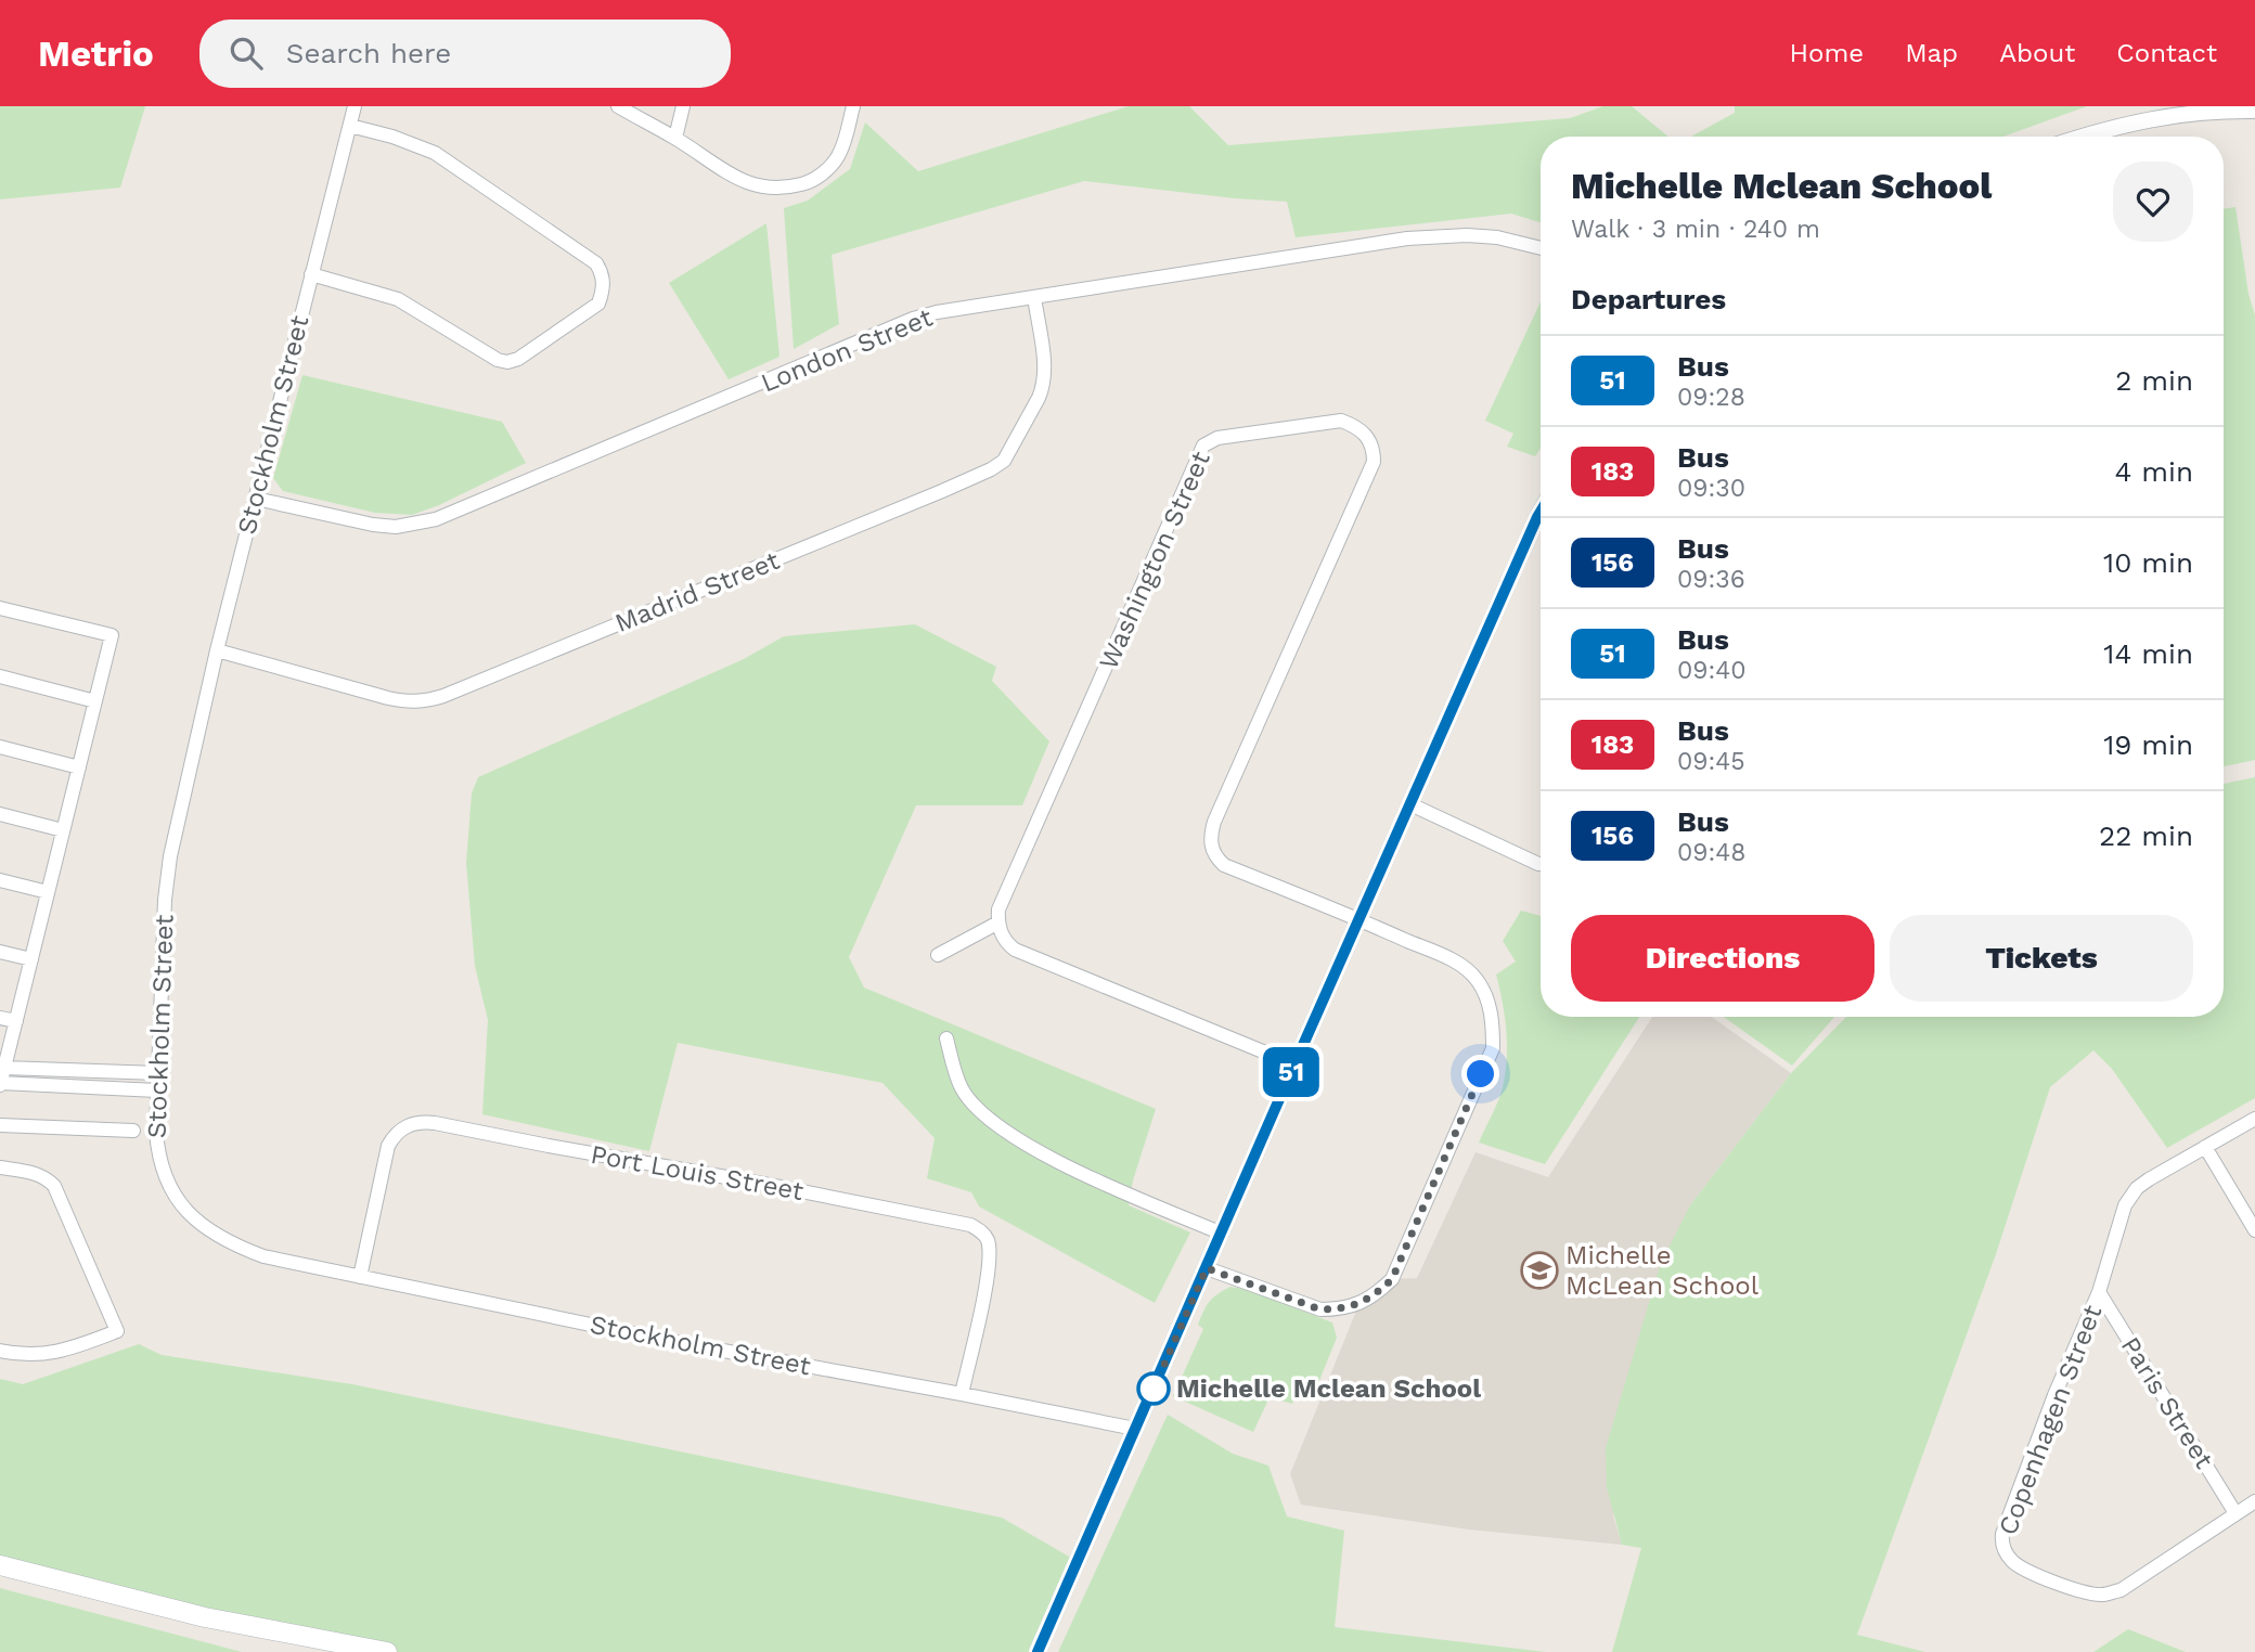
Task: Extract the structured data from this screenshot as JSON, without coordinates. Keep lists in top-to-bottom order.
{
  "streets": {
    "street": [
      "London Street",
      "Stockholm Street",
      "Washington Street",
      "Madrid Street",
      "Port Louis Street",
      "Paris Street",
      "Copenhagen Street"
    ]
  },
  "crossings": [
    ["London Street", "Stockholm Street"],
    ["London Street", "Madrid Street"],
    ["Stockholm Street", "Madrid Street"],
    ["Stockholm Street", "Port Louis Street"],
    ["Paris Street", "Copenhagen Street"]
  ],
  "places": {
    "school or university": ["Michelle McLean School"],
    "other": ["Michelle Mclean School"]
  },
  "lines": ["bus line 51"],
  "page": {
    "header": "Metrio",
    "search": "Search here",
    "nav": [
      "Home",
      "Map",
      "About",
      "Contact"
    ],
    "on_map": "51",
    "heading": [
      ["Michelle Mclean School", "Walk · 3 min · 240 m"],
      "Departures"
    ],
    "list": [
      {
        "mark": "51",
        "name": "Bus",
        "note": "09:28",
        "value": "2 min"
      },
      {
        "mark": "183",
        "name": "Bus",
        "note": "09:30",
        "value": "4 min"
      },
      {
        "mark": "156",
        "name": "Bus",
        "note": "09:36",
        "value": "10 min"
      },
      {
        "mark": "51",
        "name": "Bus",
        "note": "09:40",
        "value": "14 min"
      },
      {
        "mark": "183",
        "name": "Bus",
        "note": "09:45",
        "value": "19 min"
      },
      {
        "mark": "156",
        "name": "Bus",
        "note": "09:48",
        "value": "22 min"
      }
    ],
    "buttons": ["Directions", "Tickets"]
  }
}
